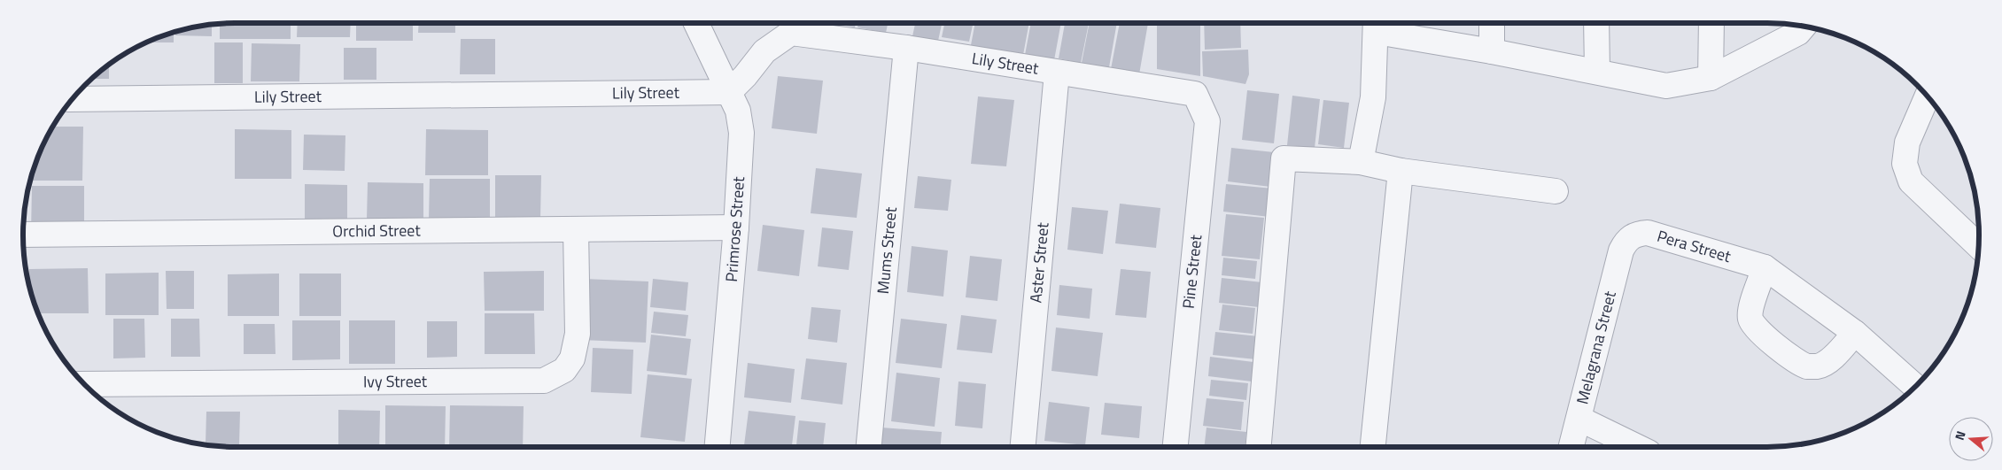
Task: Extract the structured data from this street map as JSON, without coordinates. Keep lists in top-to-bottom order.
{
  "streets": {
    "street": [
      "Lily Street",
      "Primrose Street",
      "Orchid Street",
      "Pera Street",
      "Mums Street",
      "Aster Street",
      "Pine Street",
      "Melagrana Street",
      "Ivy Street"
    ]
  },
  "crossings": [
    ["Lily Street", "Primrose Street"],
    ["Lily Street", "Mums Street"],
    ["Lily Street", "Aster Street"],
    ["Lily Street", "Pine Street"],
    ["Primrose Street", "Orchid Street"],
    ["Orchid Street", "Ivy Street"],
    ["Pera Street", "Melagrana Street"]
  ],
  "north": "left"
}
